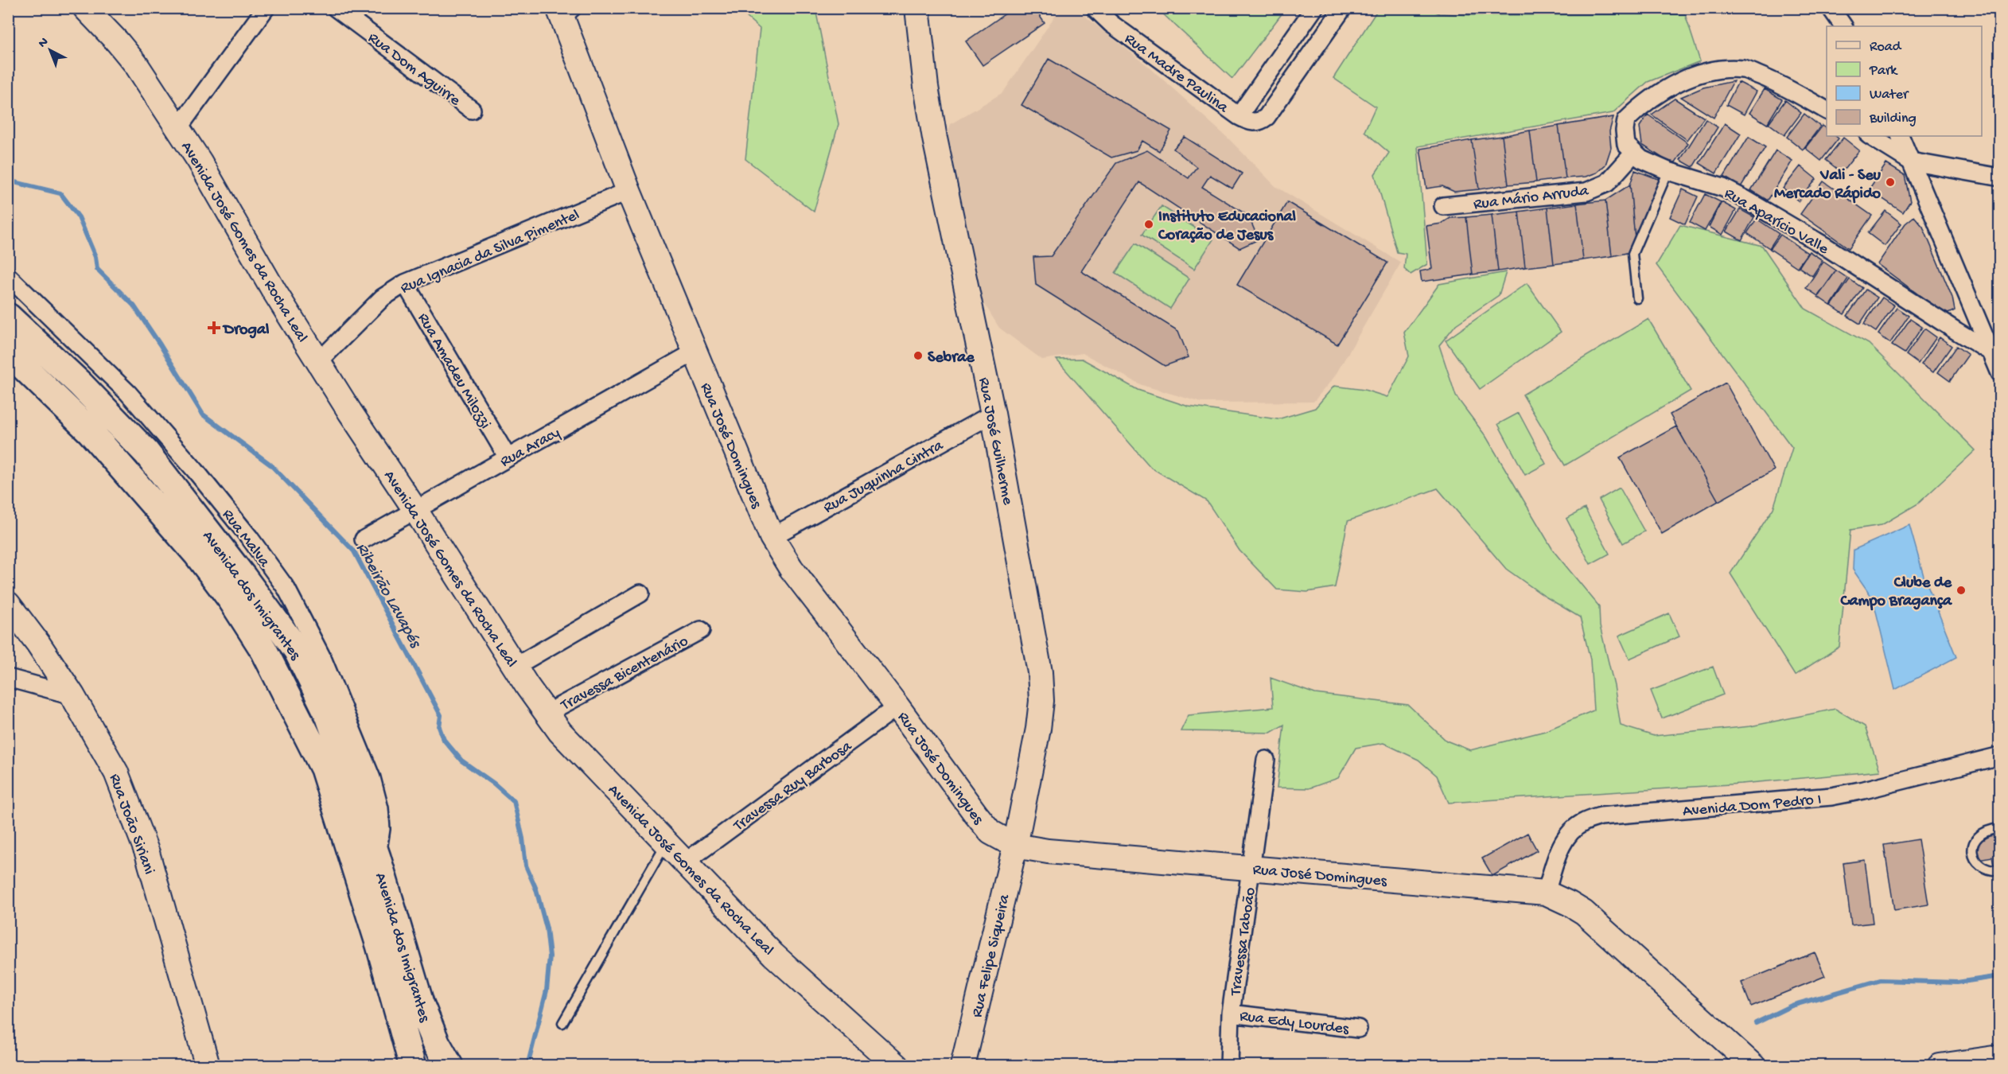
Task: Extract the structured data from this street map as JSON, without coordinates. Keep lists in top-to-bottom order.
{
  "streets": {
    "main road": ["Avenida dos Imigrantes"],
    "street": [
      "Rua Dom Aguirre",
      "Rua Madre Paulina",
      "Rua Mário Arruda",
      "Rua Aparício Valle",
      "Avenida José Gomes da Rocha Leal",
      "Rua Ignacia da Silva Pimentel",
      "Rua Amadeu Milozzi",
      "Rua José Guilherme",
      "Rua José Domingues",
      "Rua Aracy",
      "Rua Juquinha Cintra",
      "Rua Malva",
      "Travessa Bicentenário",
      "Travessa Ruy Barbosa",
      "Avenida Dom Pedro I",
      "Rua João Siriani",
      "Travessa Taboão",
      "Rua Felipe Siqueira",
      "Rua Edy Lourdes"
    ]
  },
  "crossings": [
    ["Rua Mário Arruda", "Rua Aparício Valle"],
    ["Avenida José Gomes da Rocha Leal", "Rua Ignacia da Silva Pimentel"],
    ["Avenida José Gomes da Rocha Leal", "Rua Aracy"],
    ["Avenida José Gomes da Rocha Leal", "Travessa Bicentenário"],
    ["Avenida José Gomes da Rocha Leal", "Travessa Ruy Barbosa"],
    ["Rua Ignacia da Silva Pimentel", "Rua Amadeu Milozzi"],
    ["Rua Ignacia da Silva Pimentel", "Rua José Domingues"],
    ["Rua Amadeu Milozzi", "Rua Aracy"],
    ["Rua José Guilherme", "Rua José Domingues"],
    ["Rua José Guilherme", "Rua Juquinha Cintra"],
    ["Rua José Guilherme", "Rua Felipe Siqueira"],
    ["Rua José Domingues", "Rua Aracy"],
    ["Rua José Domingues", "Rua Juquinha Cintra"],
    ["Rua José Domingues", "Travessa Ruy Barbosa"],
    ["Rua José Domingues", "Avenida Dom Pedro I"],
    ["Rua José Domingues", "Travessa Taboão"],
    ["Rua José Domingues", "Rua Felipe Siqueira"],
    ["Rua Malva", "Avenida dos Imigrantes"],
    ["Travessa Taboão", "Rua Edy Lourdes"]
  ],
  "water": ["Ribeirão Lavapés"],
  "places": {
    "other": [
      "Vali - Seu Mercado Rápido",
      "Instituto Educacional Coração de Jesus",
      "Sebrae",
      "Clube de Campo Bragança"
    ],
    "health": ["Drogal"]
  },
  "legend": [
    "Road",
    "Park",
    "Water",
    "Building"
  ],
  "north": "top left"
}
